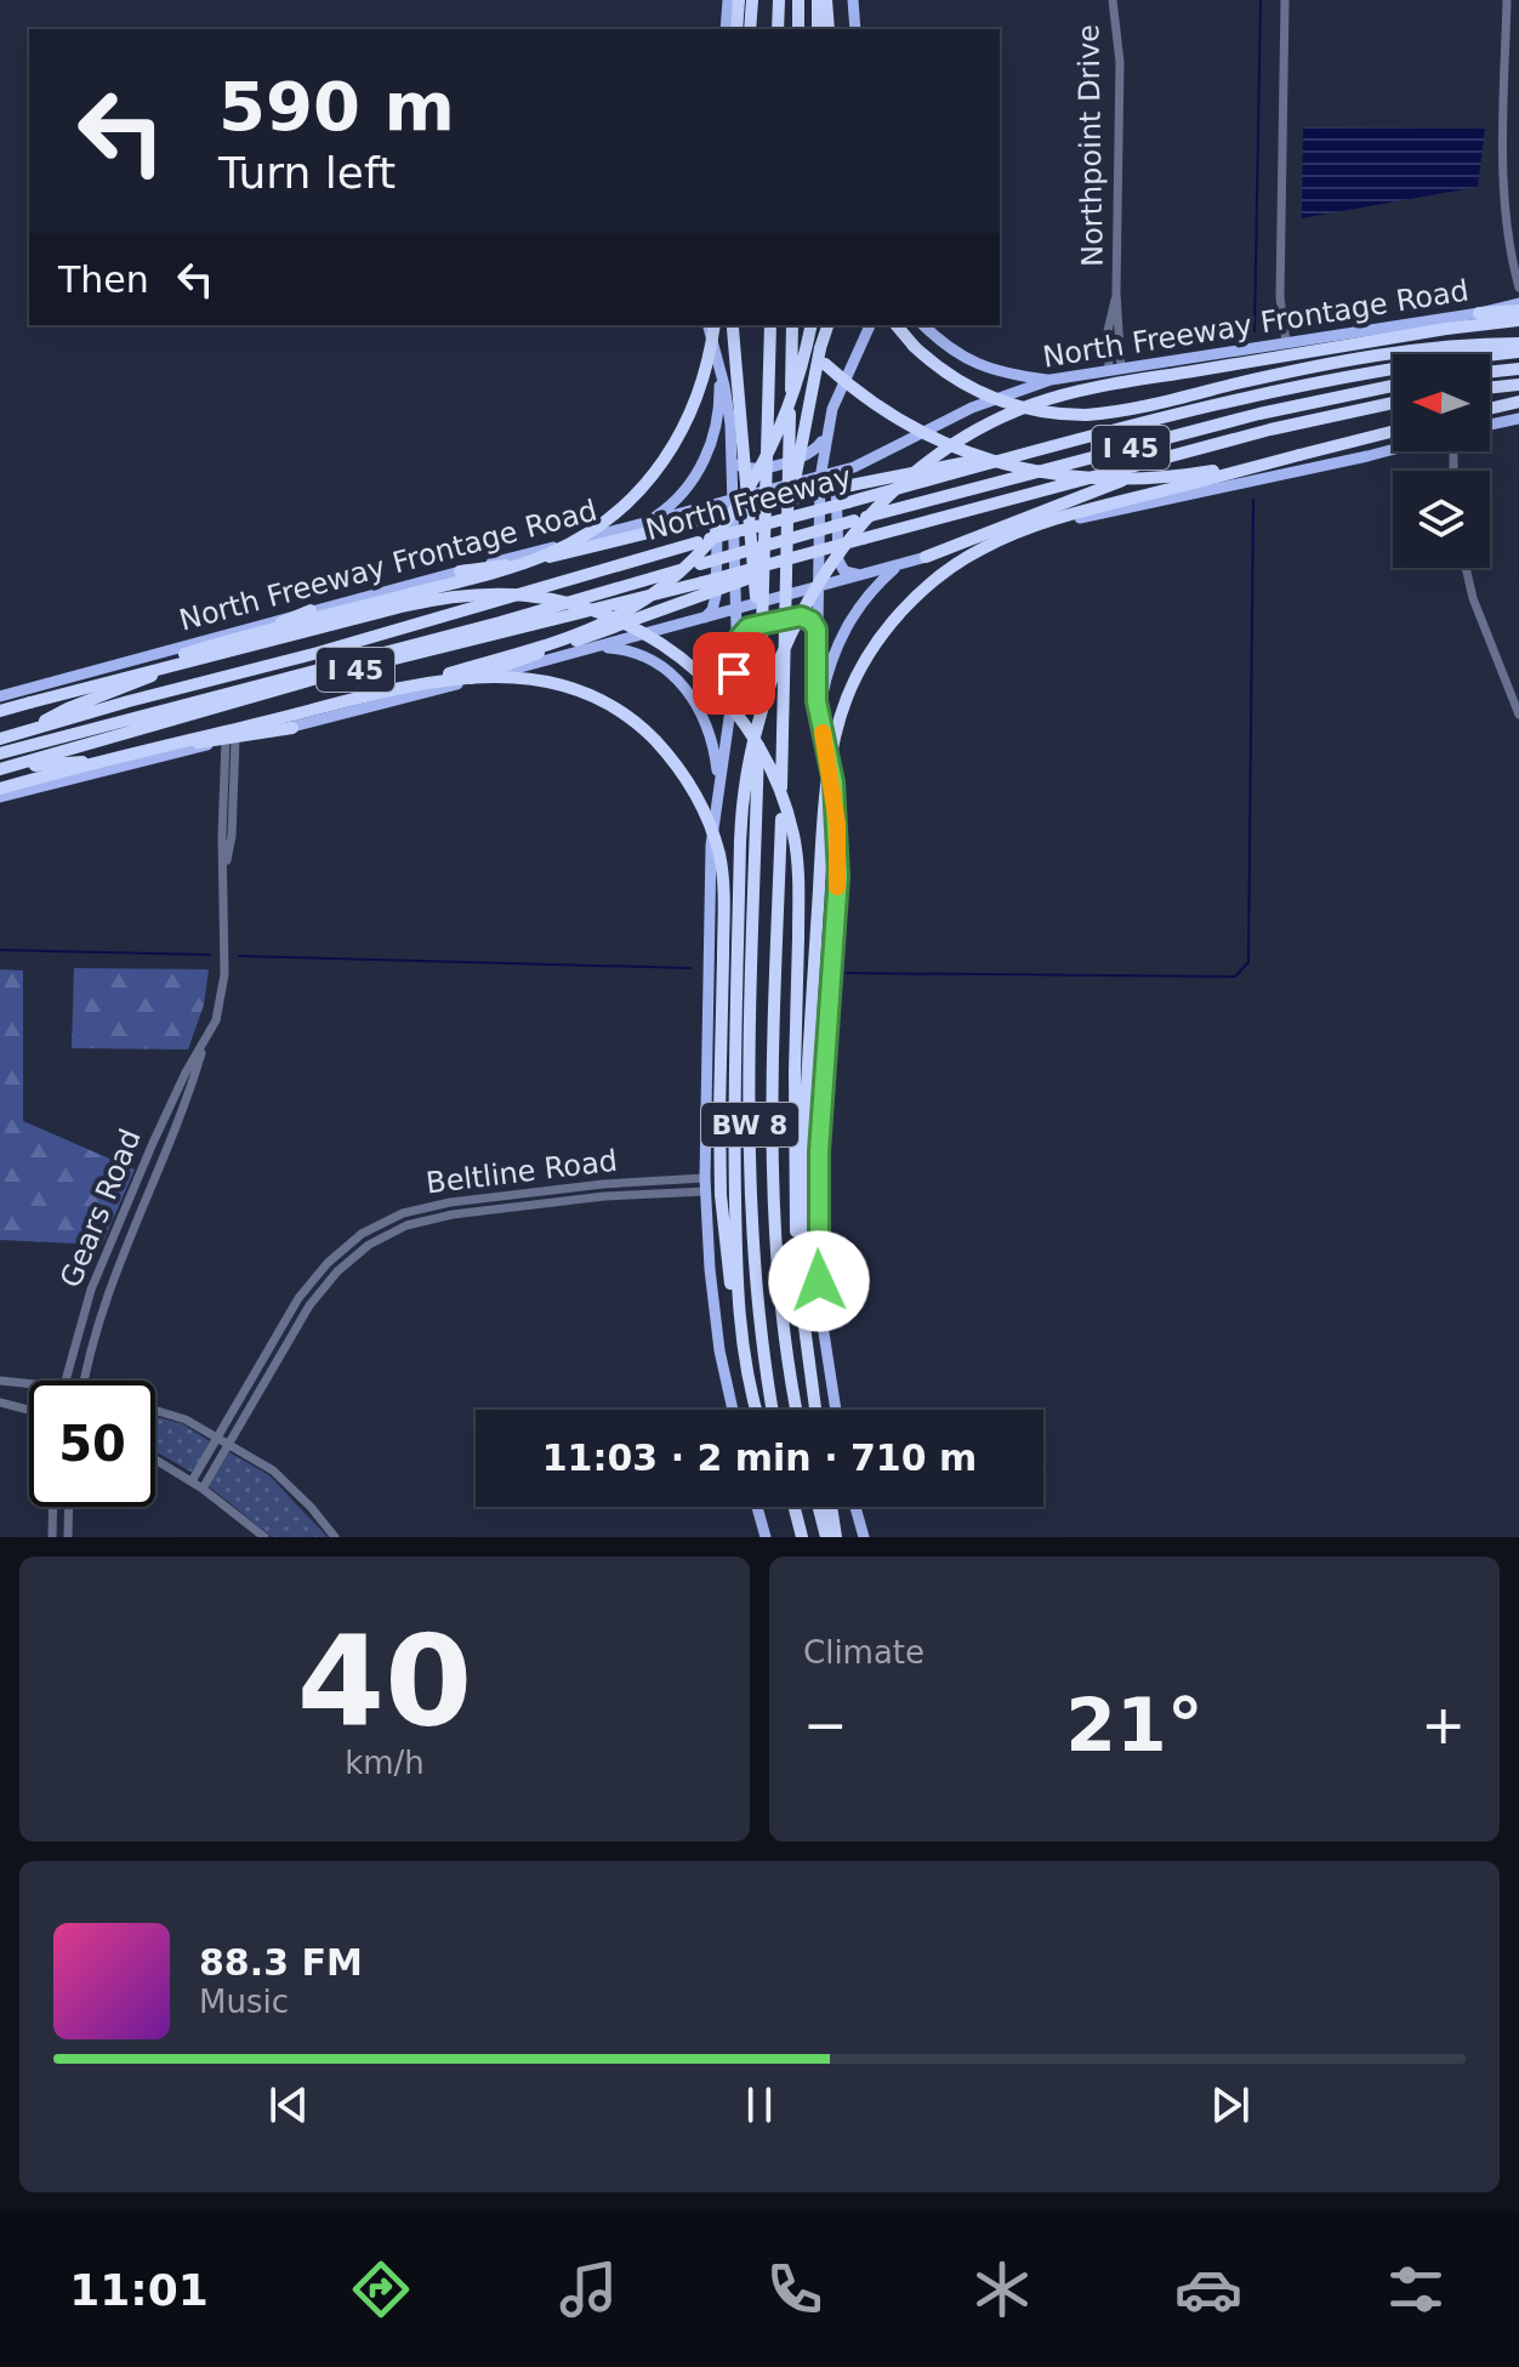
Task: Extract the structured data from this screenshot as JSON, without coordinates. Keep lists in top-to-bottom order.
{
  "streets": {
    "highway": ["I 45", "North Freeway", "BW 8"],
    "main road": ["North Freeway Frontage Road"],
    "street": ["Northpoint Drive", "Beltline Road", "Gears Road"]
  },
  "crossings": [
    ["Northpoint Drive", "North Freeway Frontage Road"]
  ],
  "north": "left",
  "page": {
    "turn": ["590 m", "Turn left"],
    "then": "Then",
    "limit": "50",
    "trip": "11:03 · 2 min · 710 m",
    "tile": [
      ["40", "km/h"],
      "Climate"
    ],
    "heat": ["−", "21°", "+"],
    "song": ["88.3 FM", "Music"],
    "tabs": "11:01"
  }
}
